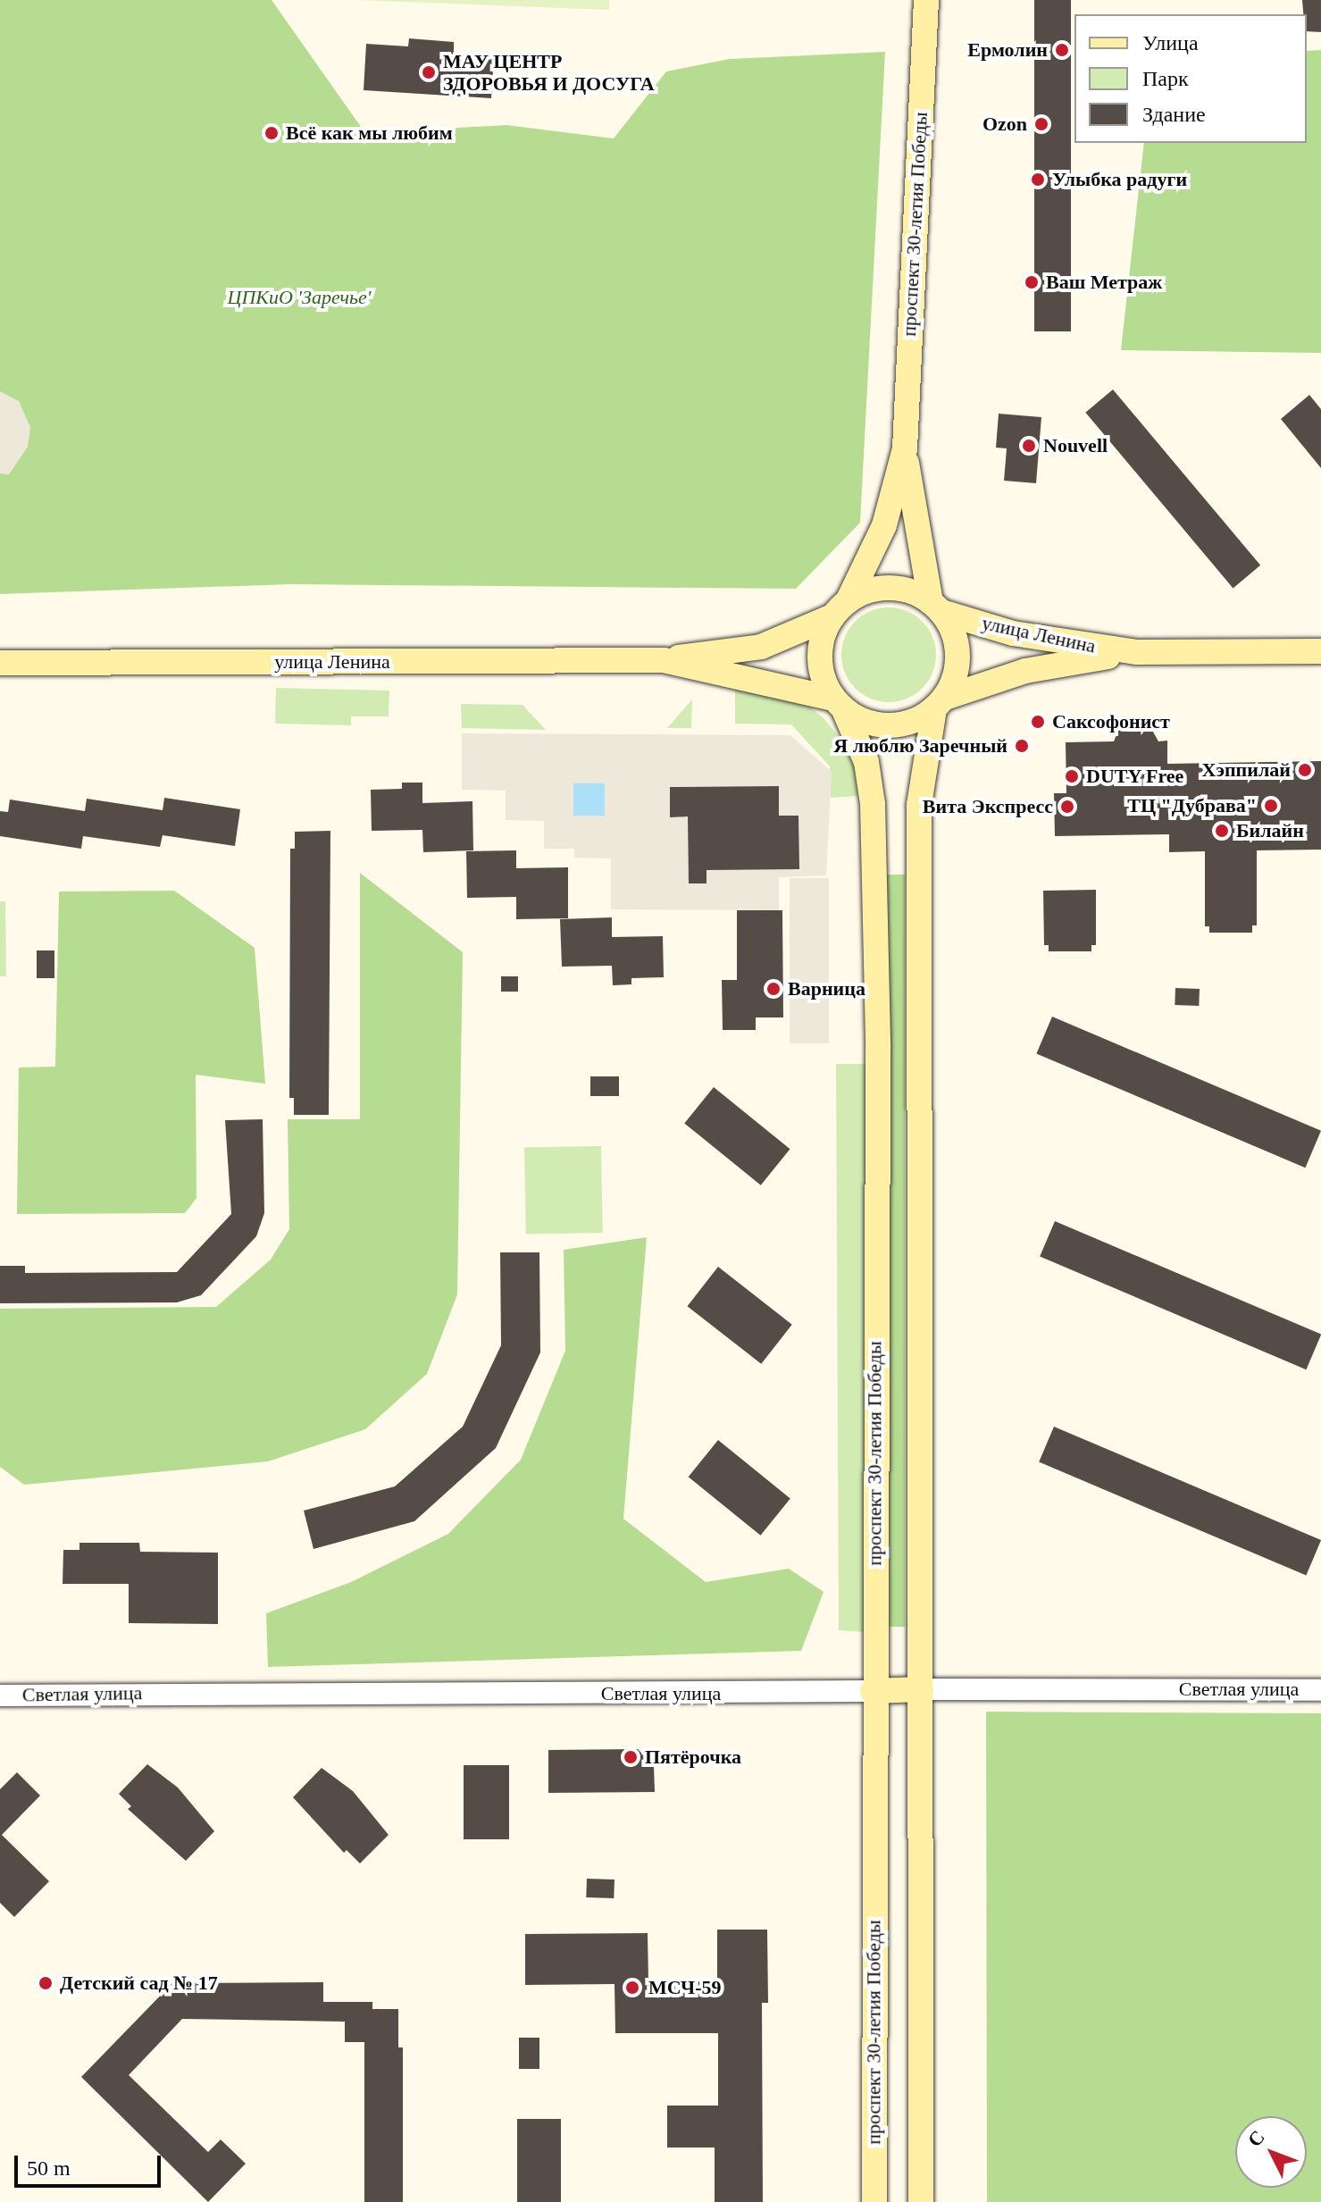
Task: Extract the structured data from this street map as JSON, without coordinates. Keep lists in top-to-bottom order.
{
  "streets": {
    "main road": ["проспект 30-летия Победы", "улица Ленина", "Светлая улица"]
  },
  "crossings": [
    ["проспект 30-летия Победы", "улица Ленина"],
    ["проспект 30-летия Победы", "Светлая улица"]
  ],
  "parks": ["ЦПКиО 'Заречье'"],
  "places": [
    "Ермолин",
    "МАУ ЦЕНТР ЗДОРОВЬЯ И ДОСУГА",
    "Ozon",
    "Всё как мы любим",
    "Улыбка радуги",
    "Ваш Метраж",
    "Nouvell",
    "Саксофонист",
    "Я люблю Заречный",
    "Хэппилай",
    "DUTY Free",
    "ТЦ \"Дубрава\"",
    "Вита Экспресс",
    "Билайн",
    "Варница",
    "Пятёрочка",
    "Детский сад № 17",
    "МСЧ-59"
  ],
  "legend": ["Улица", "Парк", "Здание"],
  "scale_bar": "50 m",
  "north": "top left"
}
